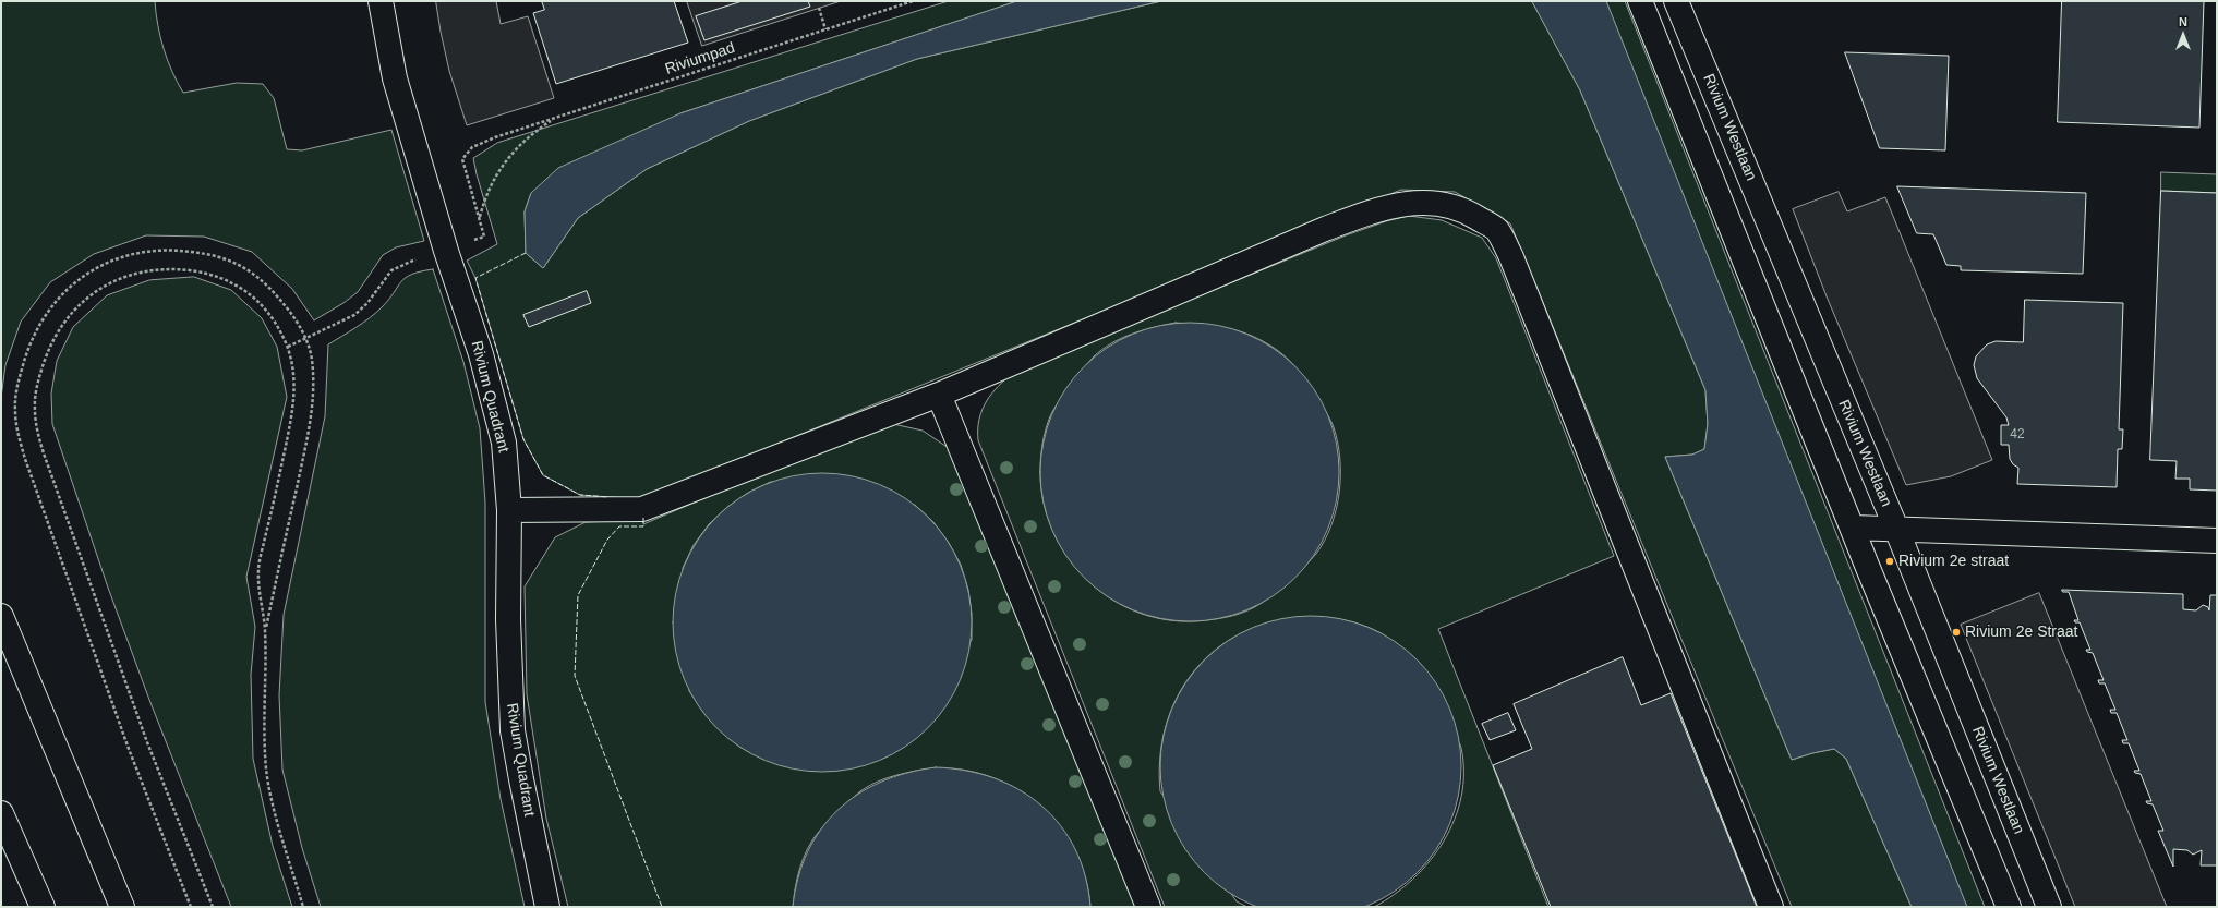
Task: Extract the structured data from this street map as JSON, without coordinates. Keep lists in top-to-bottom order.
{
  "streets": {
    "main road": ["Rivium Westlaan", "Rivium Quadrant"],
    "path": ["Riviumpad"]
  },
  "places": ["Rivium 2e straat", "Rivium 2e Straat"],
  "house_numbers": ["42"],
  "north": "top"
}
